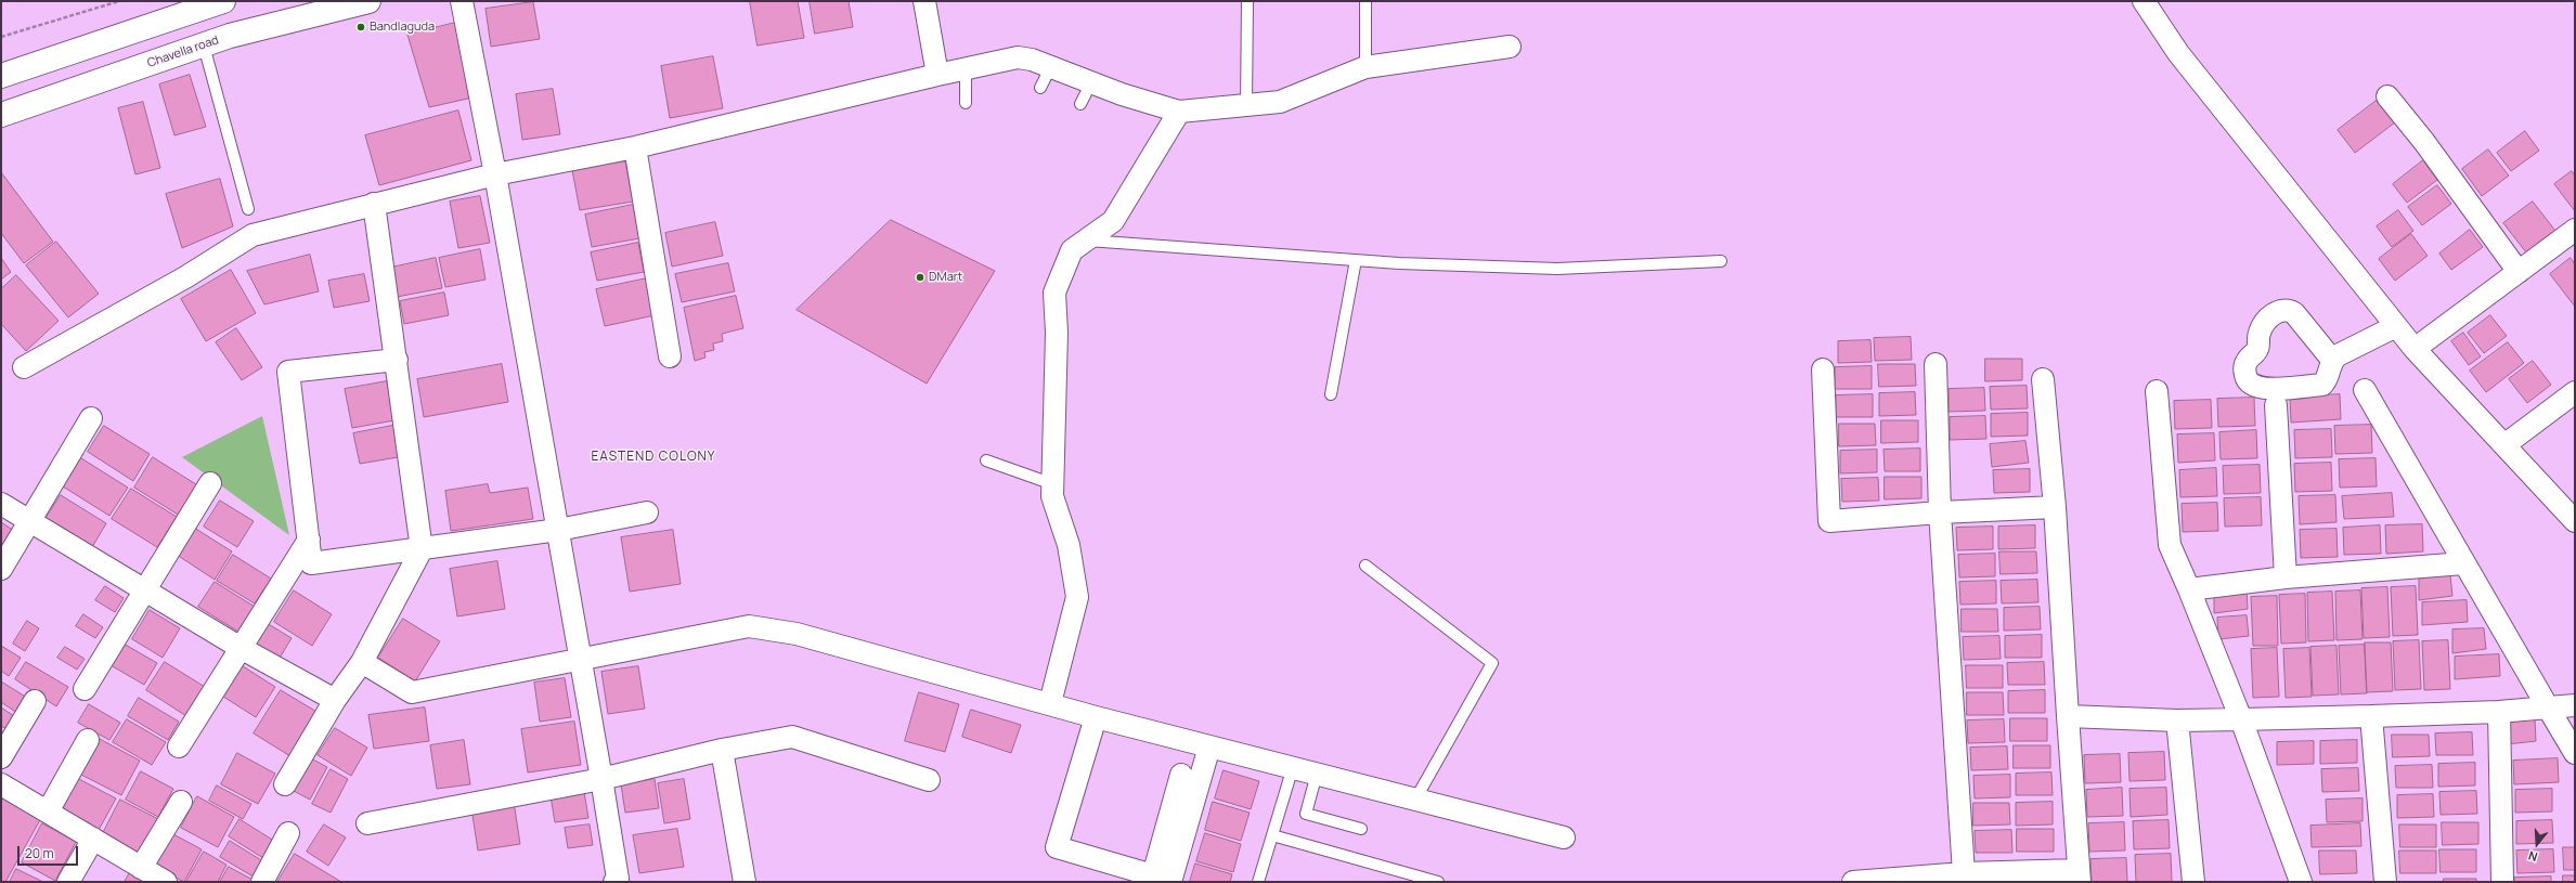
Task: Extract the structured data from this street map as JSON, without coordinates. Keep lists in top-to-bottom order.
{
  "streets": {
    "highway": ["Chavella road"]
  },
  "districts": ["EASTEND COLONY"],
  "places": ["Bandlaguda", "DMart"],
  "scale_bar": "20 m",
  "north": "bottom"
}
